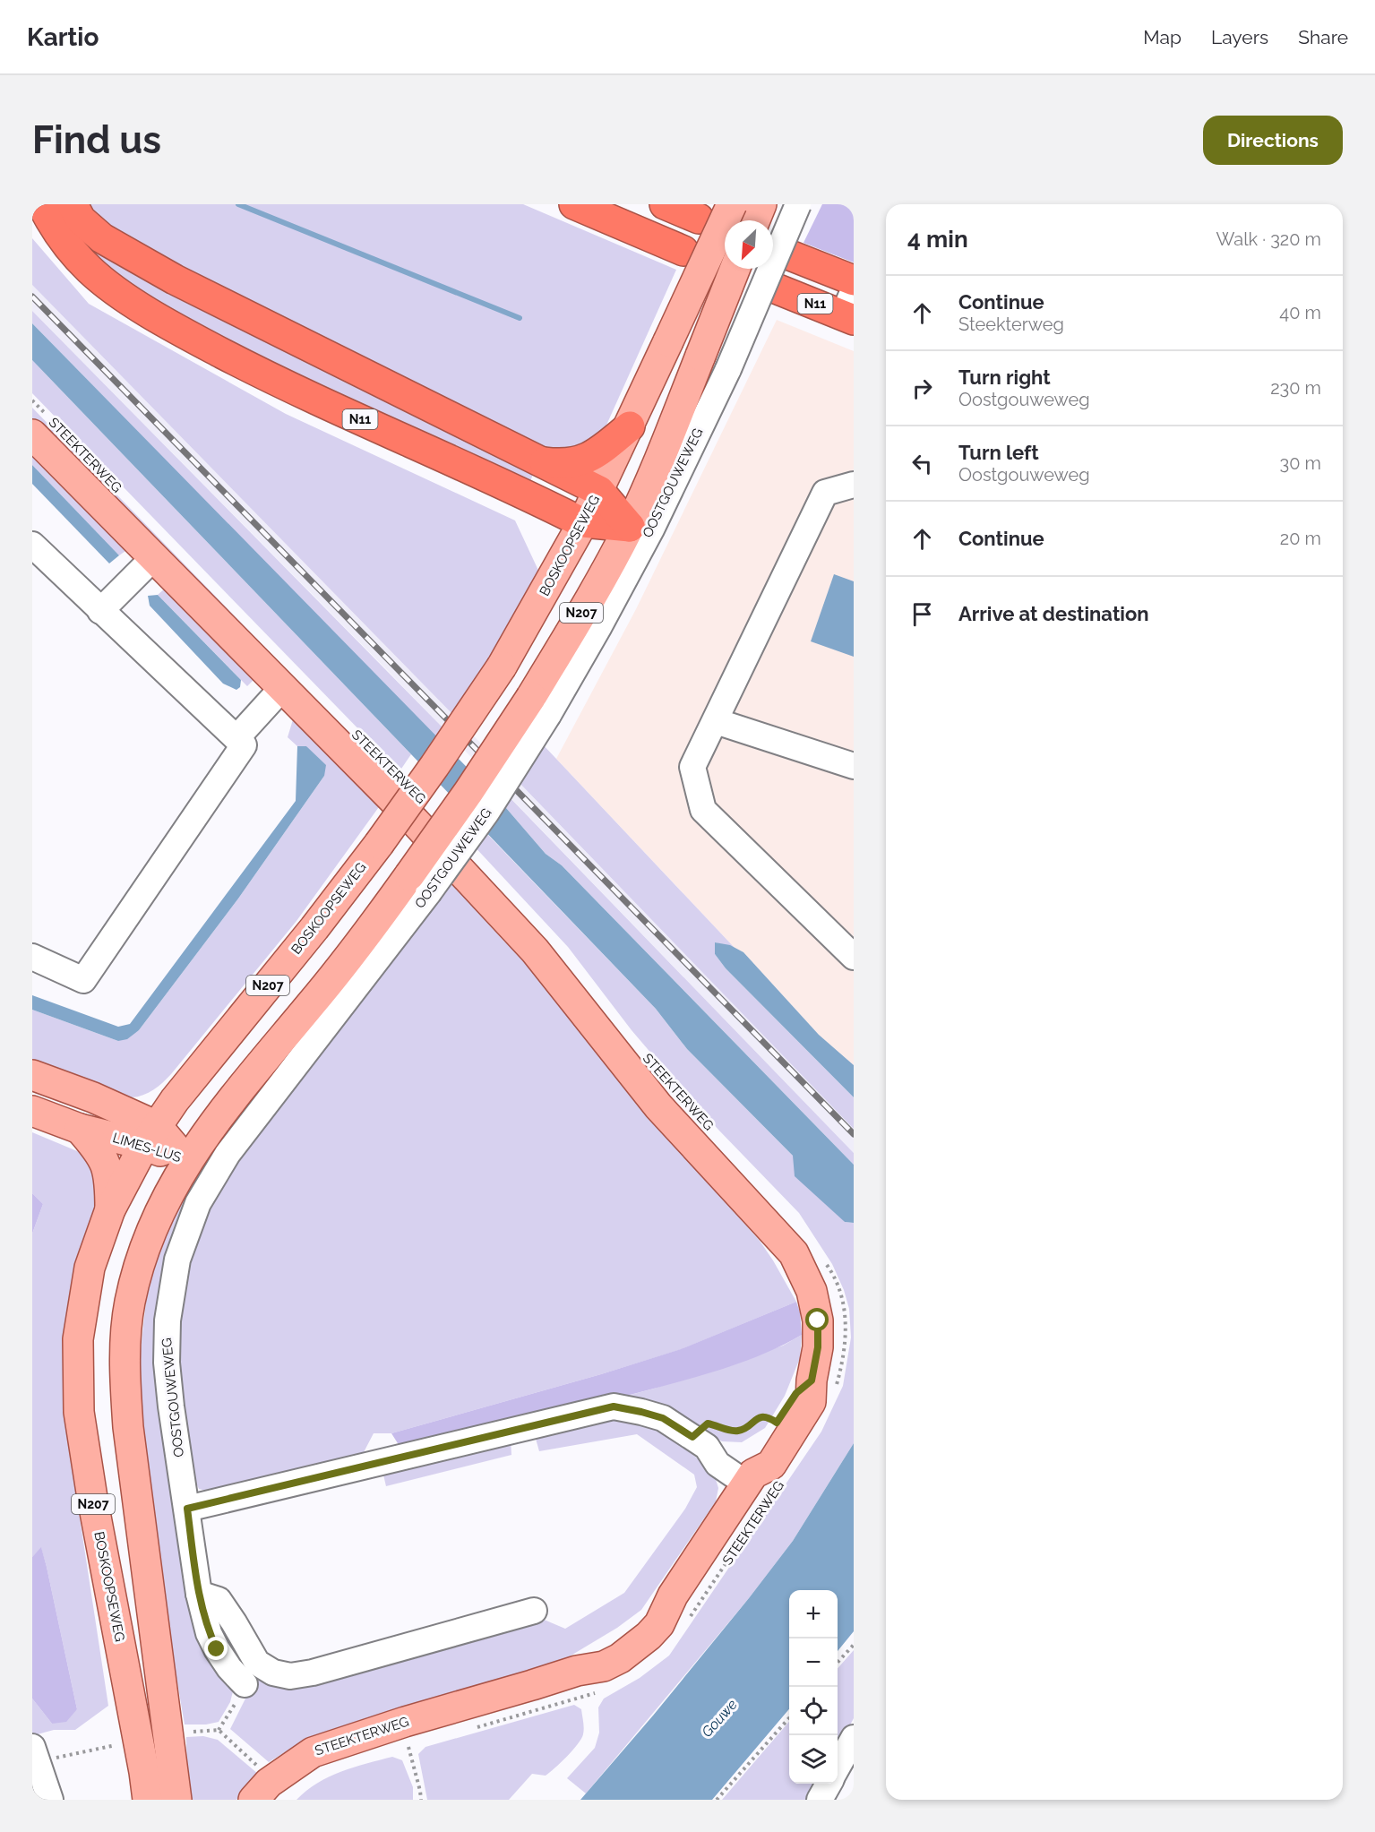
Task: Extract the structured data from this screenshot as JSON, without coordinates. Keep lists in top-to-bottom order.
{
  "streets": {
    "highway": ["N11"],
    "main road": [
      "STEEKTERWEG",
      "BOSKOOPSEWEG",
      "N207",
      "LIMES-LUS"
    ],
    "street": ["OOSTGOUWEWEG"]
  },
  "crossings": [
    ["N11", "BOSKOOPSEWEG"],
    ["N11", "N207"],
    ["OOSTGOUWEWEG", "N207"],
    ["BOSKOOPSEWEG", "LIMES-LUS"],
    ["N207", "LIMES-LUS"]
  ],
  "water": ["Gouwe"],
  "north": "bottom left",
  "page": {
    "header": "Kartio",
    "nav": ["Map", "Layers", "Share"],
    "buttons": "Directions",
    "title": "Find us",
    "heading": ["4 min", "Walk · 320 m"],
    "list": [
      ["Continue", "Steekterweg", "40 m"],
      ["Turn right", "Oostgouweweg", "230 m"],
      ["Turn left", "Oostgouweweg", "30 m"],
      ["Continue", "20 m"],
      "Arrive at destination"
    ],
    "map_buttons": ["+", "−"]
  }
}
